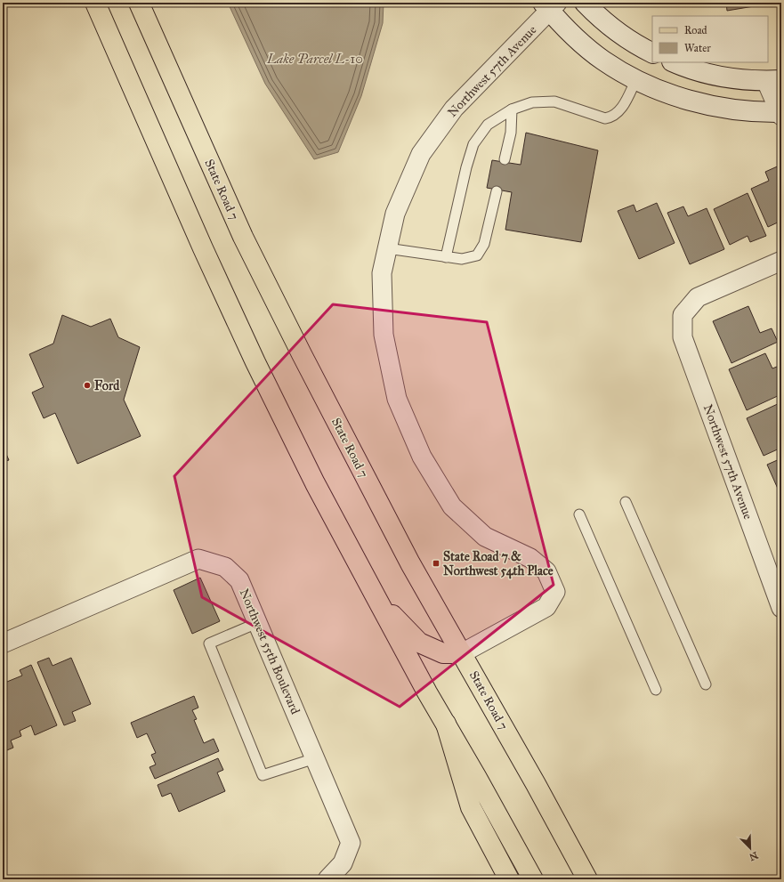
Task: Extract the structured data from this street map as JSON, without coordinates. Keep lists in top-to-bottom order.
{
  "streets": {
    "main road": ["State Road 7"],
    "street": ["Northwest 57th Avenue", "Northwest 55th Boulevard"]
  },
  "crossings": [
    ["Northwest 57th Avenue", "State Road 7"]
  ],
  "water": ["Lake Parcel L-10"],
  "places": {
    "other": ["Ford"],
    "transit": ["State Road 7 & Northwest 54th Place"]
  },
  "legend": ["Road", "Water"],
  "north": "bottom right"
}
